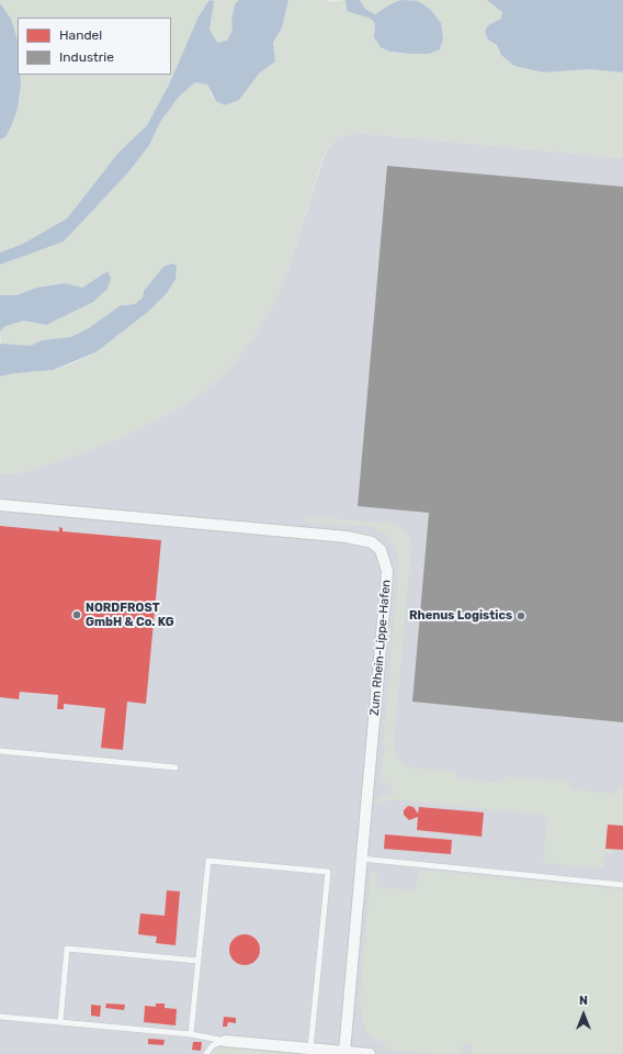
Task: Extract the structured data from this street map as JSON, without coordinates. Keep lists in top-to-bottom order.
{
  "streets": {
    "street": ["Zum Rhein-Lippe-Hafen"]
  },
  "places": ["NORDFROST GmbH & Co. KG", "Rhenus Logistics"],
  "legend": ["Handel", "Industrie"],
  "north": "top"
}
